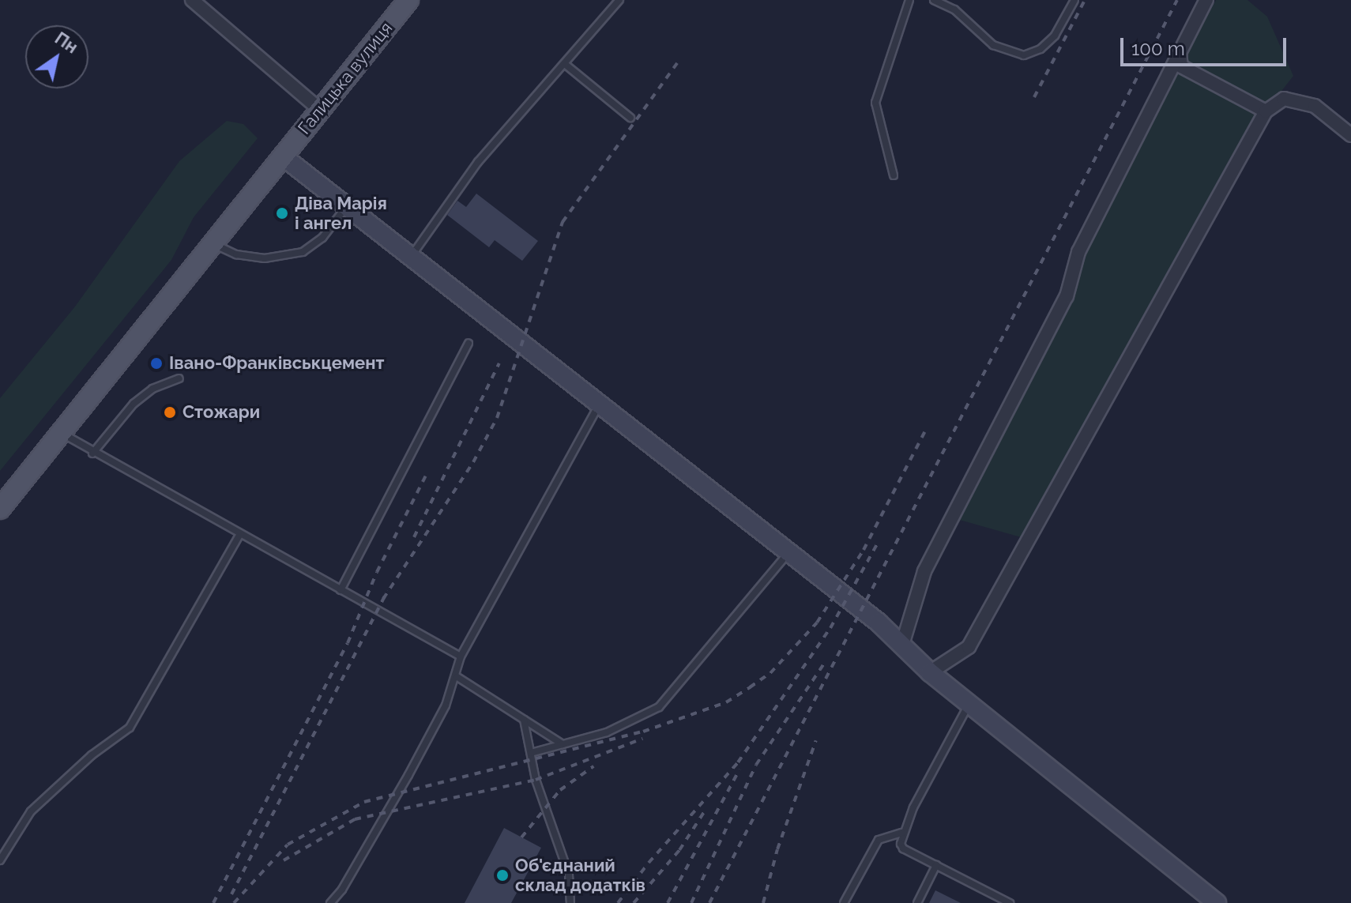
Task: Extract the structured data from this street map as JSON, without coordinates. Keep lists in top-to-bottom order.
{
  "streets": {
    "main road": ["Галицька вулиця"]
  },
  "places": [
    "Діва Марія і ангел",
    "Івано-Франківськцемент",
    "Стожари",
    "Об'єднаний склад додатків"
  ],
  "scale_bar": "100 m",
  "north": "top right"
}
